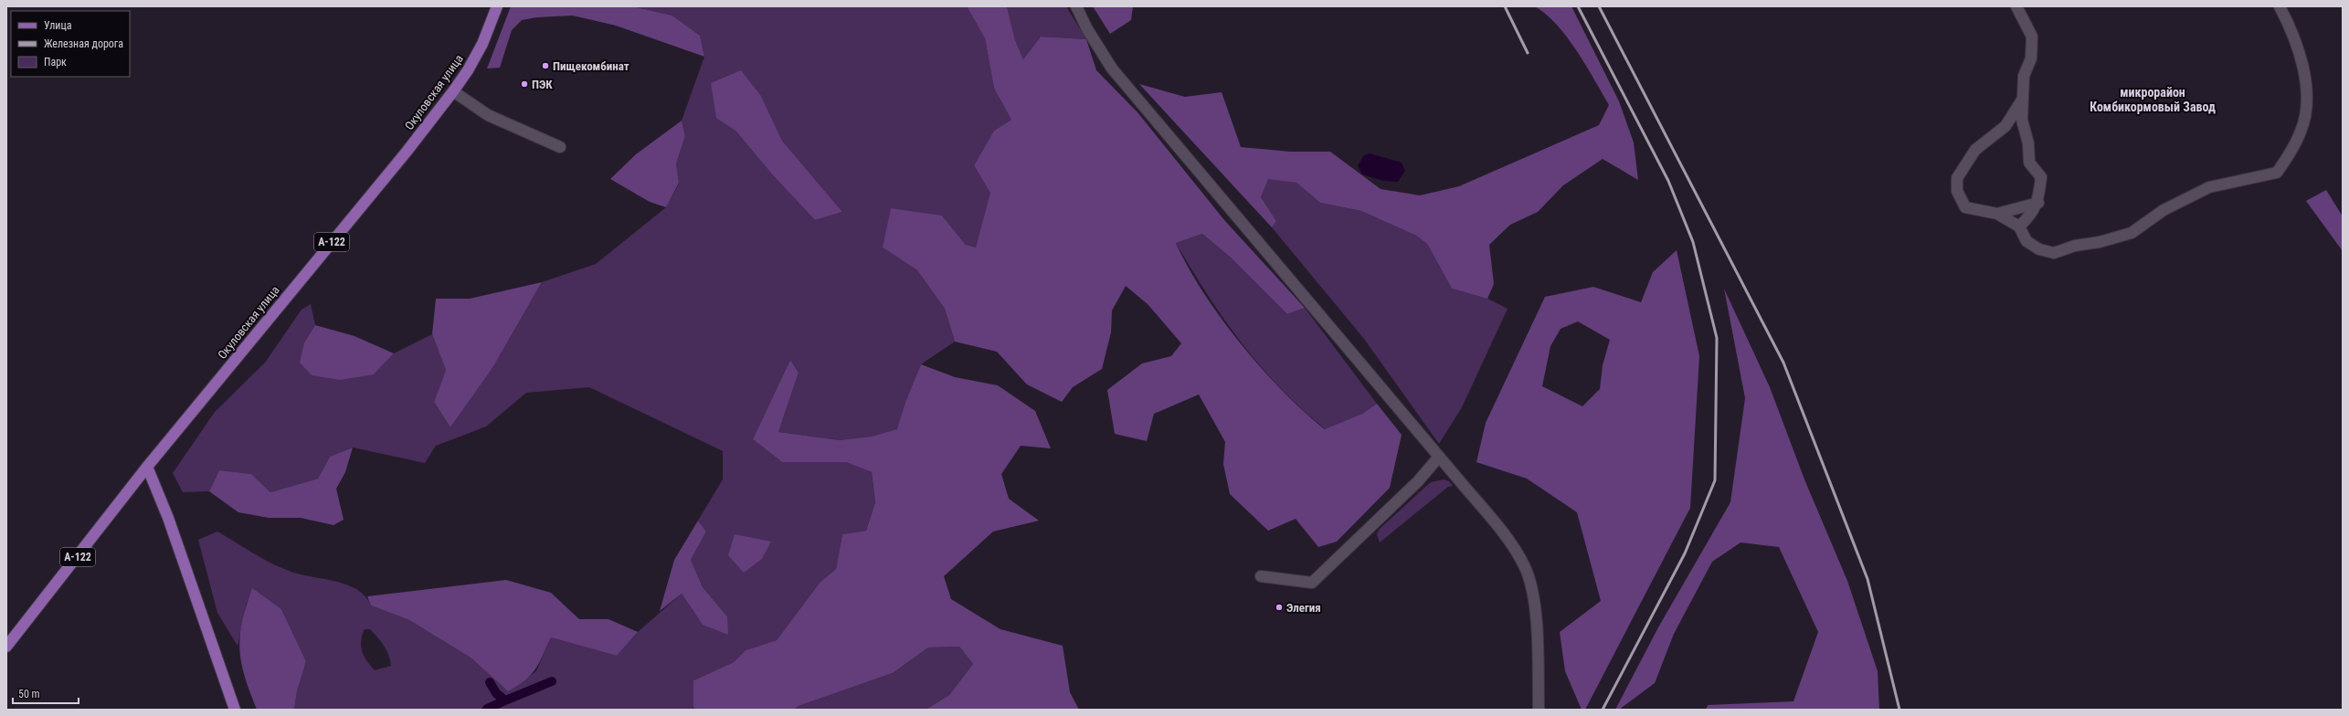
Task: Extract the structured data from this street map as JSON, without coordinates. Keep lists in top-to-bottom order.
{
  "streets": {
    "main road": ["Окуловская улица", "А-122"]
  },
  "districts": ["микрорайон Комбикормовый Завод"],
  "places": ["Пищекомбинат", "ПЭК", "Элегия"],
  "legend": ["Улица", "Железная дорога", "Парк"],
  "scale_bar": "50 m"
}
